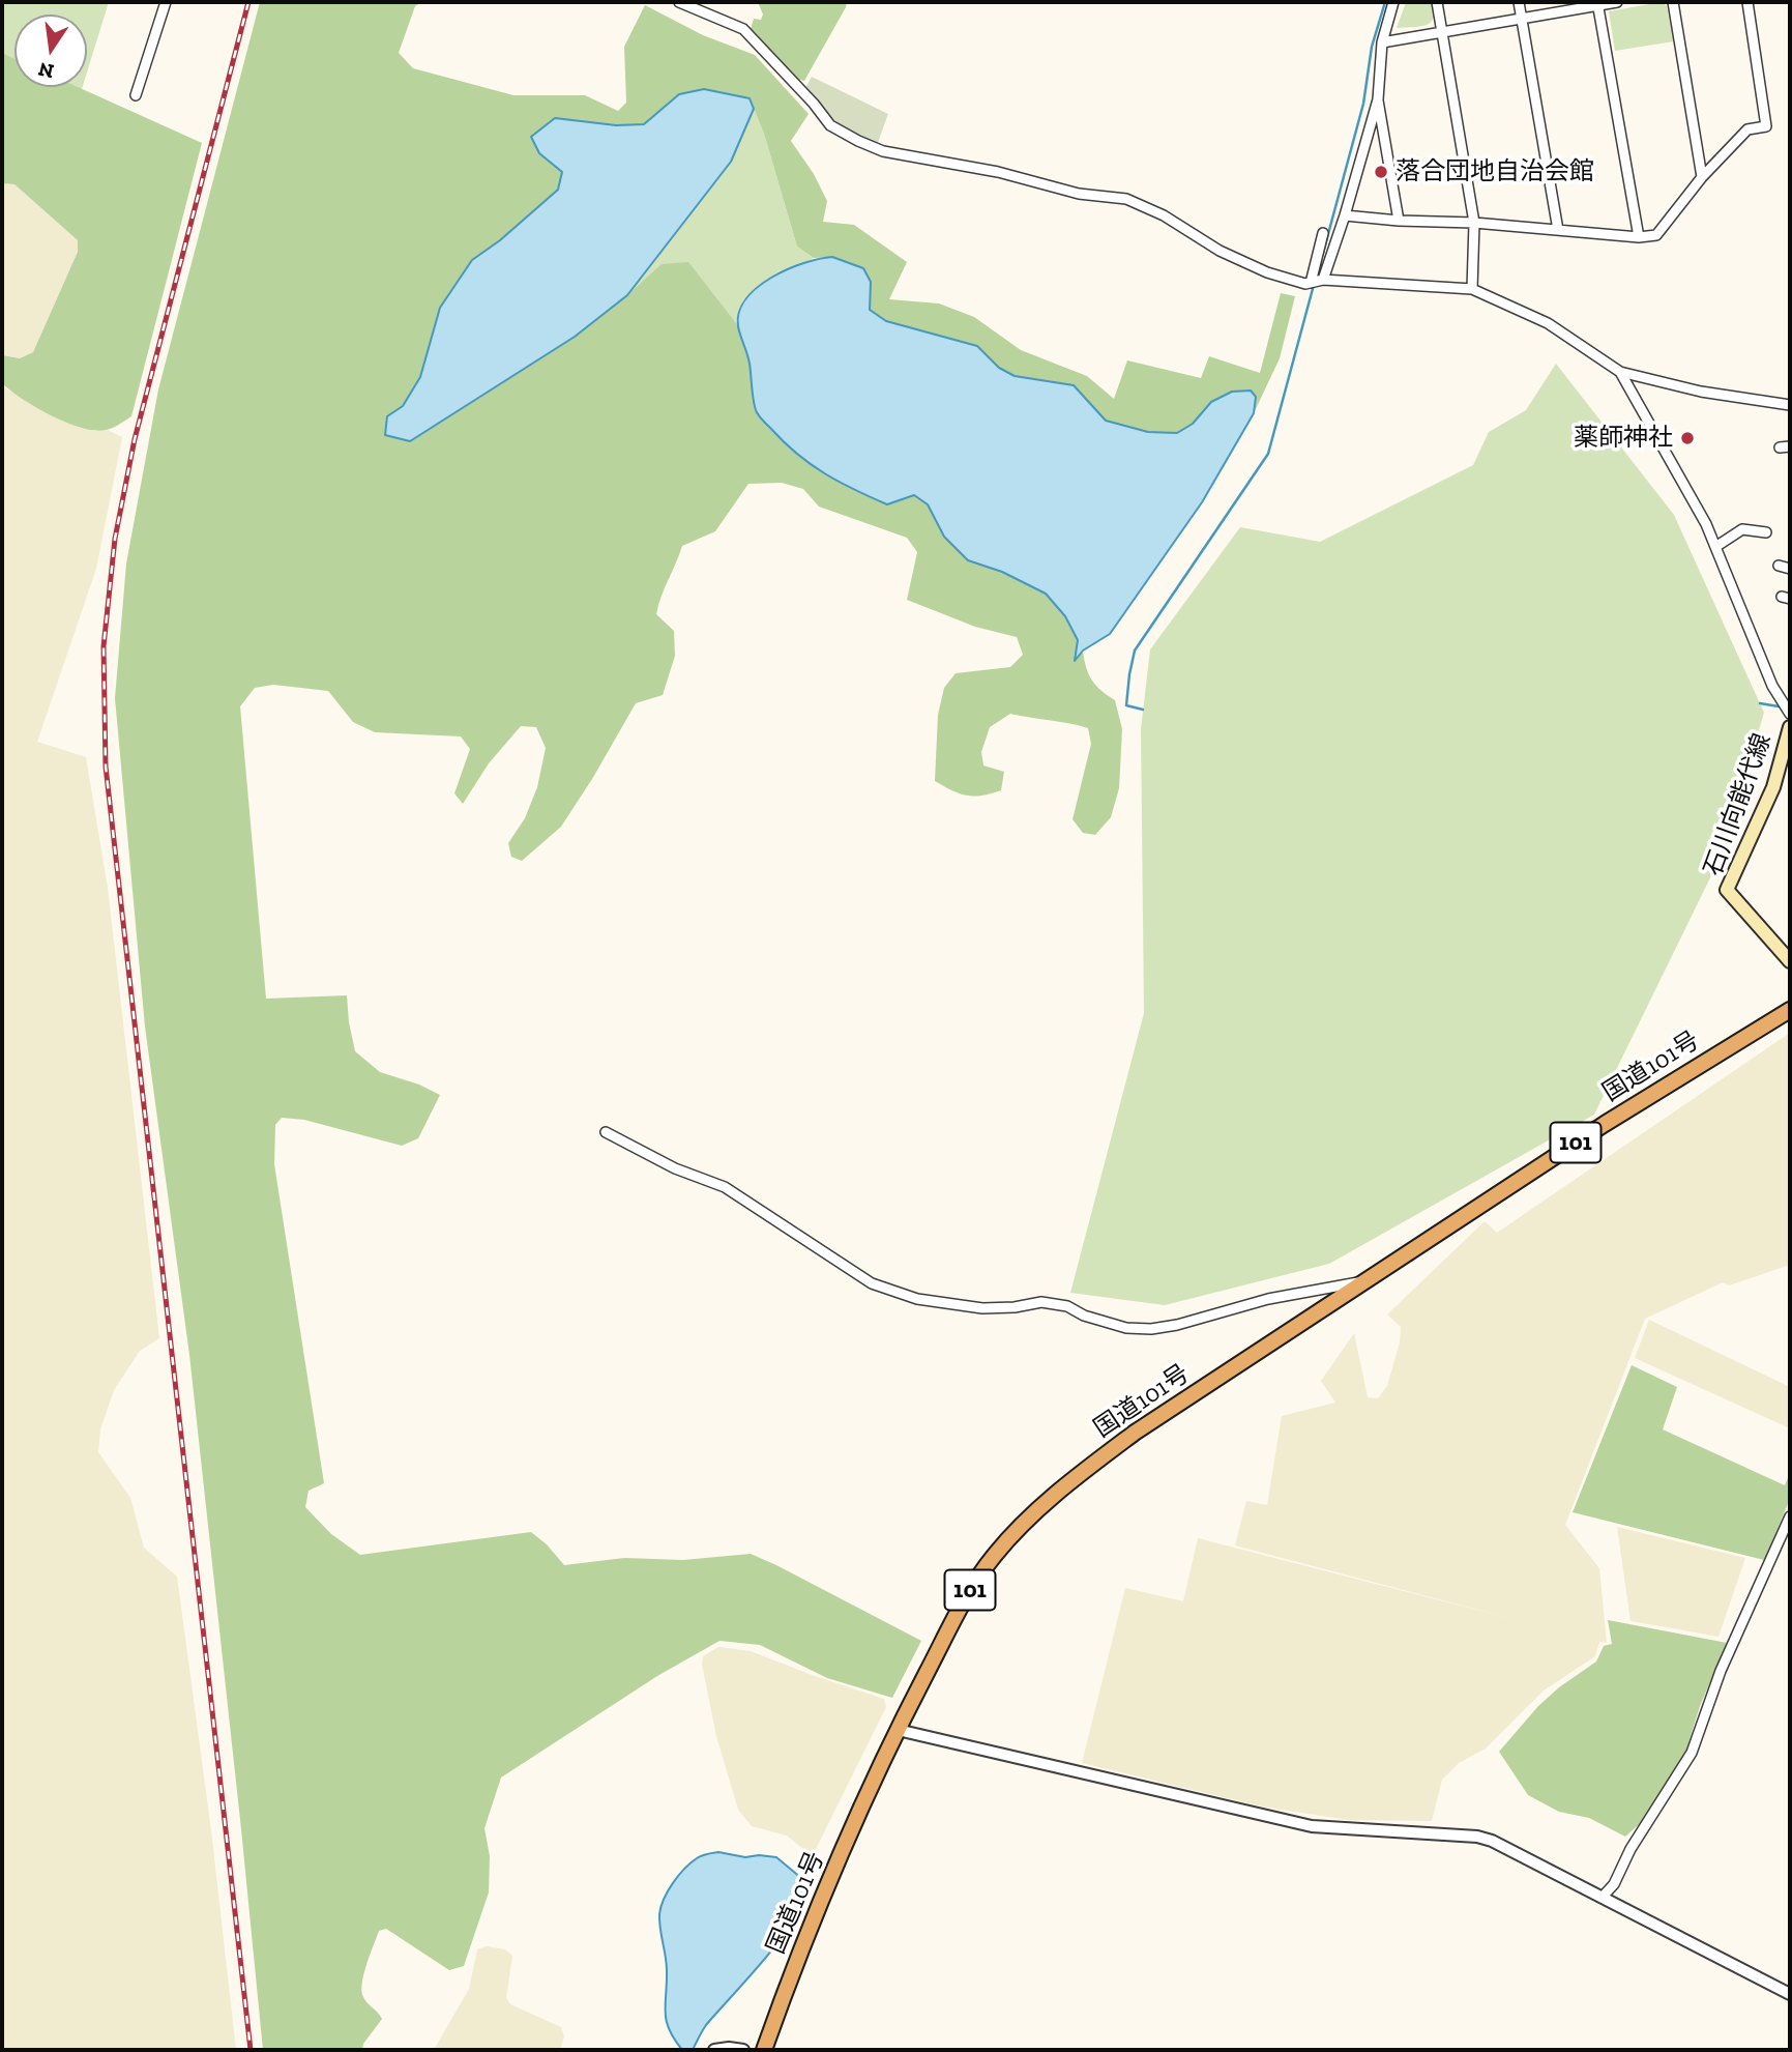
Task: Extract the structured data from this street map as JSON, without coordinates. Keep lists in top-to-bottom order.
{
  "streets": {
    "highway": ["国道101号", "101"],
    "main road": ["石川向能代線"]
  },
  "places": ["落合団地自治会館", "薬師神社"],
  "north": "bottom"
}
